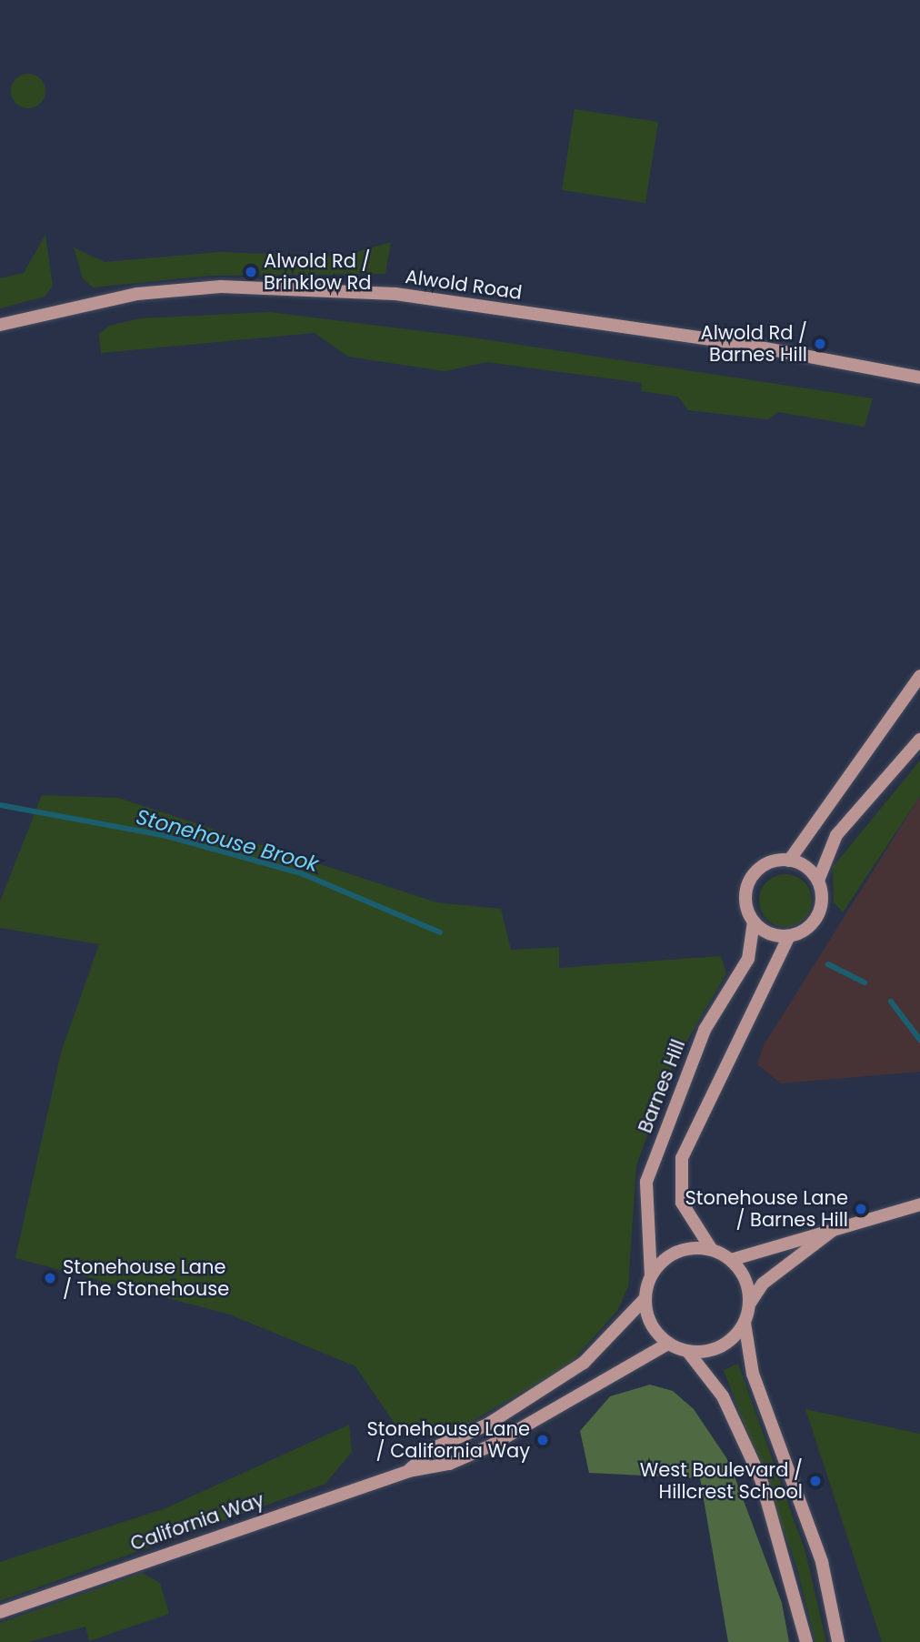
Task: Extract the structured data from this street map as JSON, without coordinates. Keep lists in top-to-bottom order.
{
  "streets": {
    "main road": ["Alwold Road", "Barnes Hill", "California Way"]
  },
  "crossings": [
    ["Barnes Hill", "California Way"]
  ],
  "water": ["Stonehouse Brook"],
  "places": [
    "Alwold Rd / Brinklow Rd",
    "Alwold Rd / Barnes Hill",
    "Stonehouse Lane / Barnes Hill",
    "Stonehouse Lane / The Stonehouse",
    "Stonehouse Lane / California Way",
    "West Boulevard / Hillcrest School"
  ]
}
